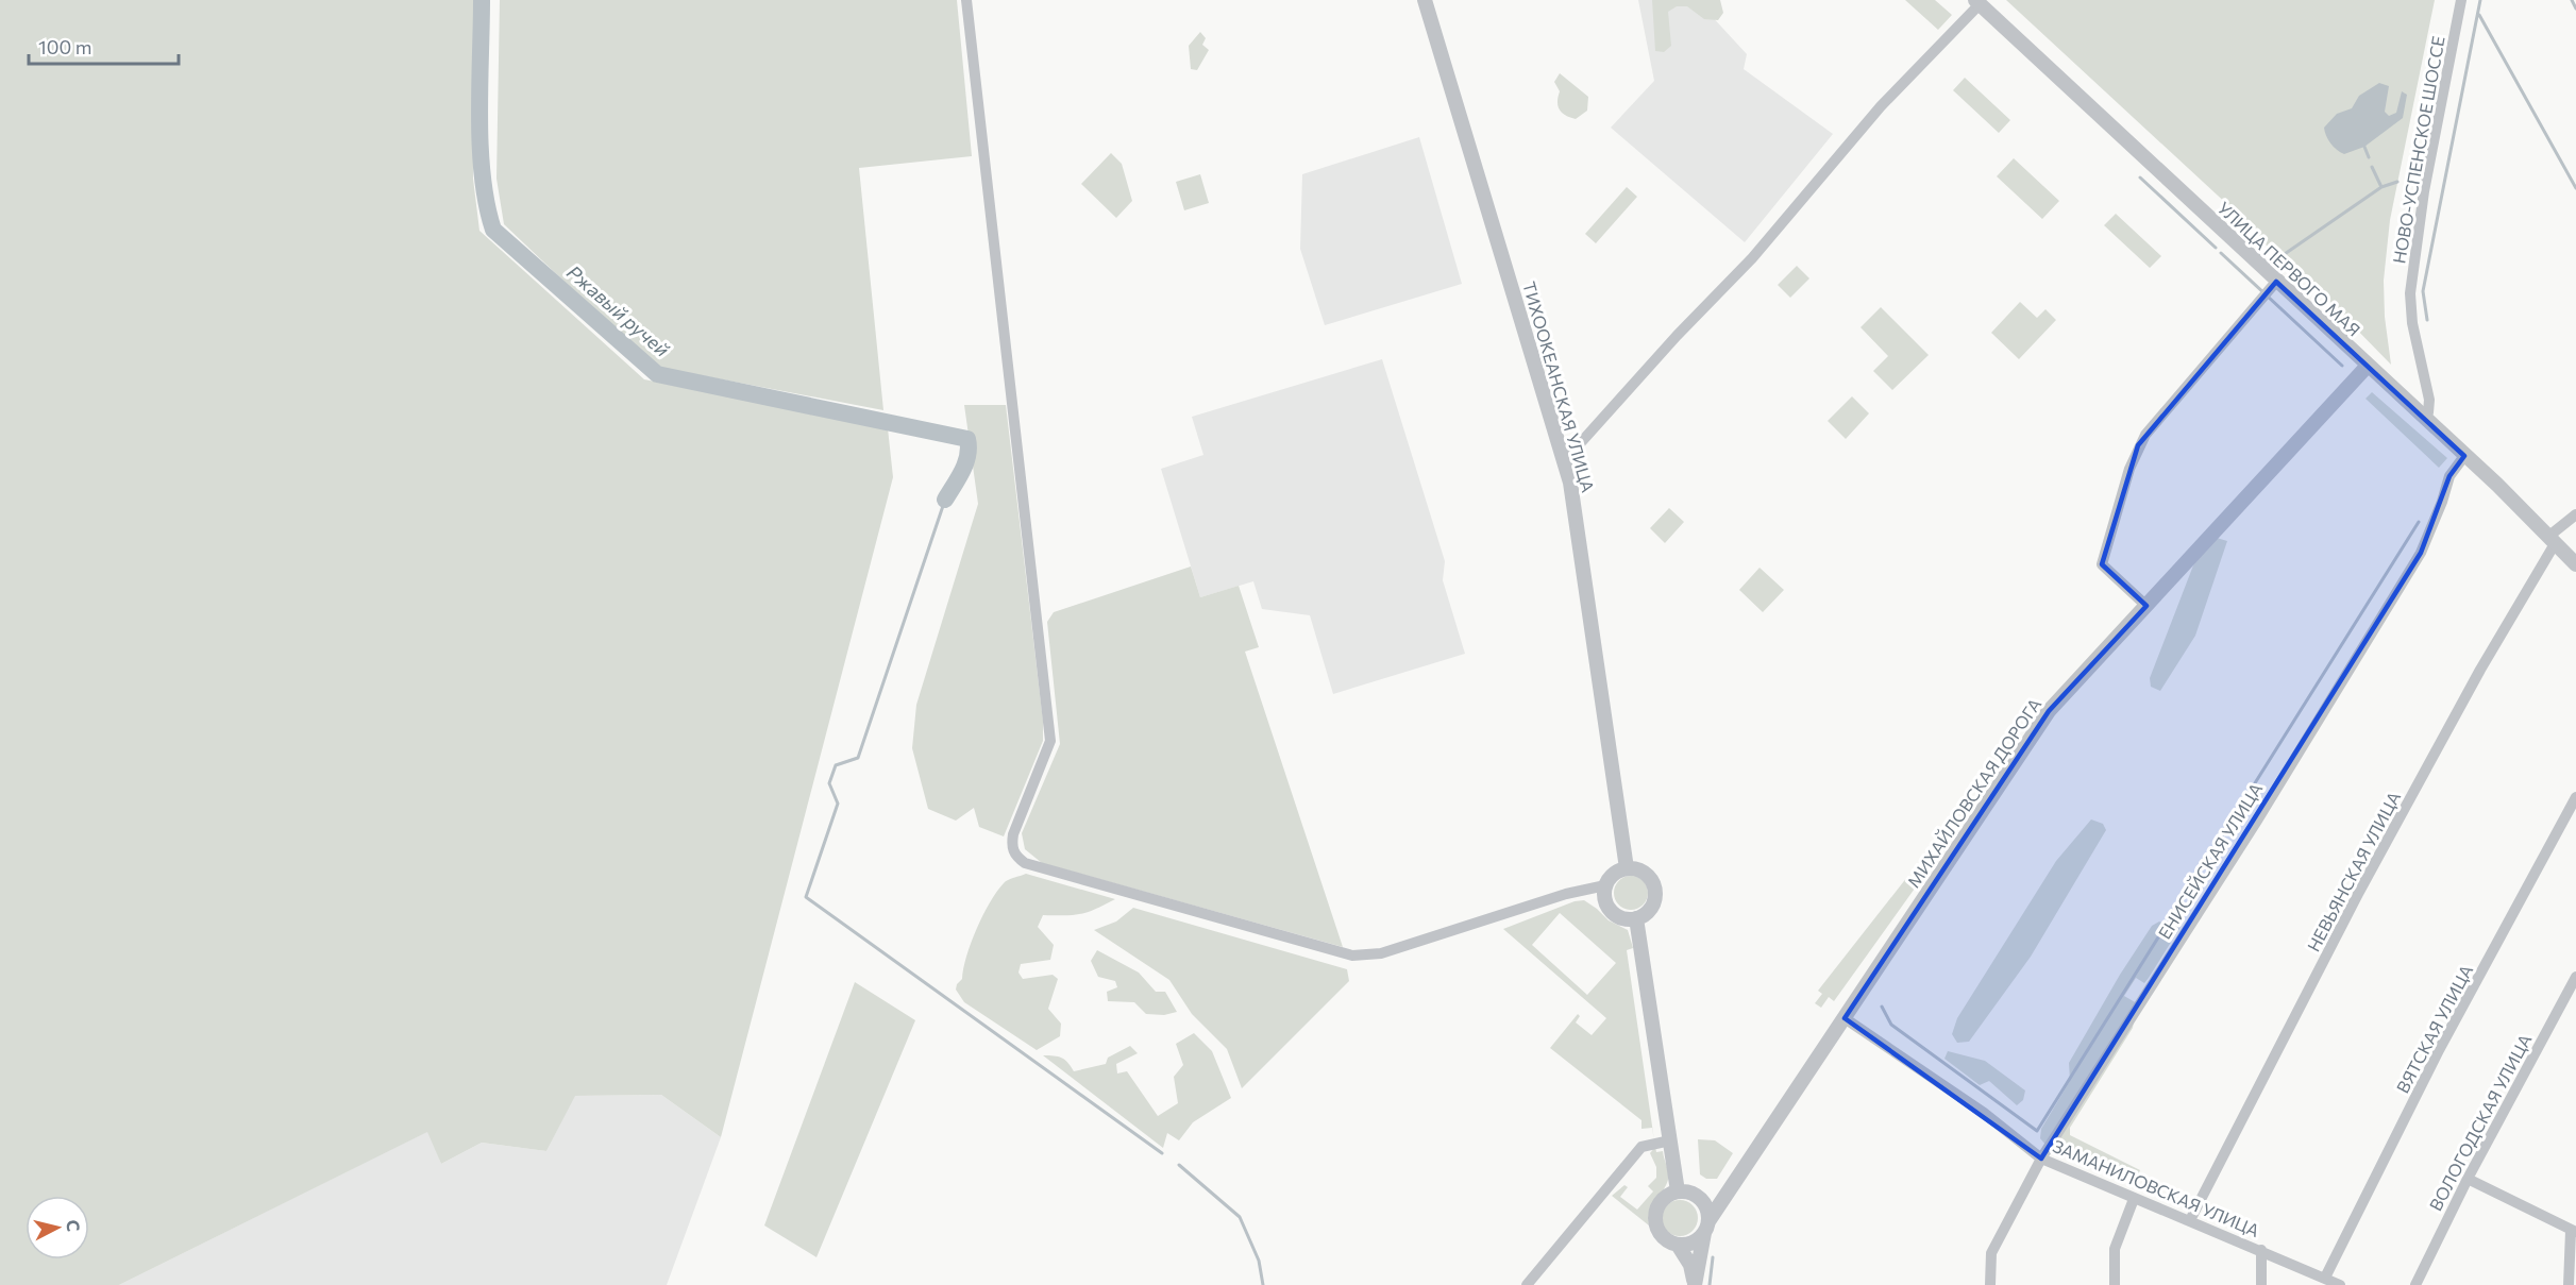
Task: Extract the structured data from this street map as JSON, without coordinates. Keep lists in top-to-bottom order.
{
  "streets": {
    "street": [
      "НОВО-УСПЕНСКОЕ ШОССЕ",
      "УЛИЦА ПЕРВОГО МАЯ",
      "ТИХООКЕАНСКАЯ УЛИЦА",
      "МИХАЙЛОВСКАЯ ДОРОГА",
      "ЕНИСЕЙСКАЯ УЛИЦА",
      "НЕВЬЯНСКАЯ УЛИЦА",
      "ВЯТСКАЯ УЛИЦА",
      "ВОЛОГОДСКАЯ УЛИЦА",
      "ЗАМАНИЛОВСКАЯ УЛИЦА"
    ]
  },
  "crossings": [
    ["НОВО-УСПЕНСКОЕ ШОССЕ", "УЛИЦА ПЕРВОГО МАЯ"],
    ["УЛИЦА ПЕРВОГО МАЯ", "МИХАЙЛОВСКАЯ ДОРОГА"],
    ["УЛИЦА ПЕРВОГО МАЯ", "ЕНИСЕЙСКАЯ УЛИЦА"],
    ["УЛИЦА ПЕРВОГО МАЯ", "НЕВЬЯНСКАЯ УЛИЦА"],
    ["МИХАЙЛОВСКАЯ ДОРОГА", "ЗАМАНИЛОВСКАЯ УЛИЦА"],
    ["ЕНИСЕЙСКАЯ УЛИЦА", "ЗАМАНИЛОВСКАЯ УЛИЦА"],
    ["НЕВЬЯНСКАЯ УЛИЦА", "ЗАМАНИЛОВСКАЯ УЛИЦА"],
    ["ВЯТСКАЯ УЛИЦА", "ЗАМАНИЛОВСКАЯ УЛИЦА"]
  ],
  "water": ["Ржавый ручей"],
  "scale_bar": "100 m",
  "north": "right"
}
